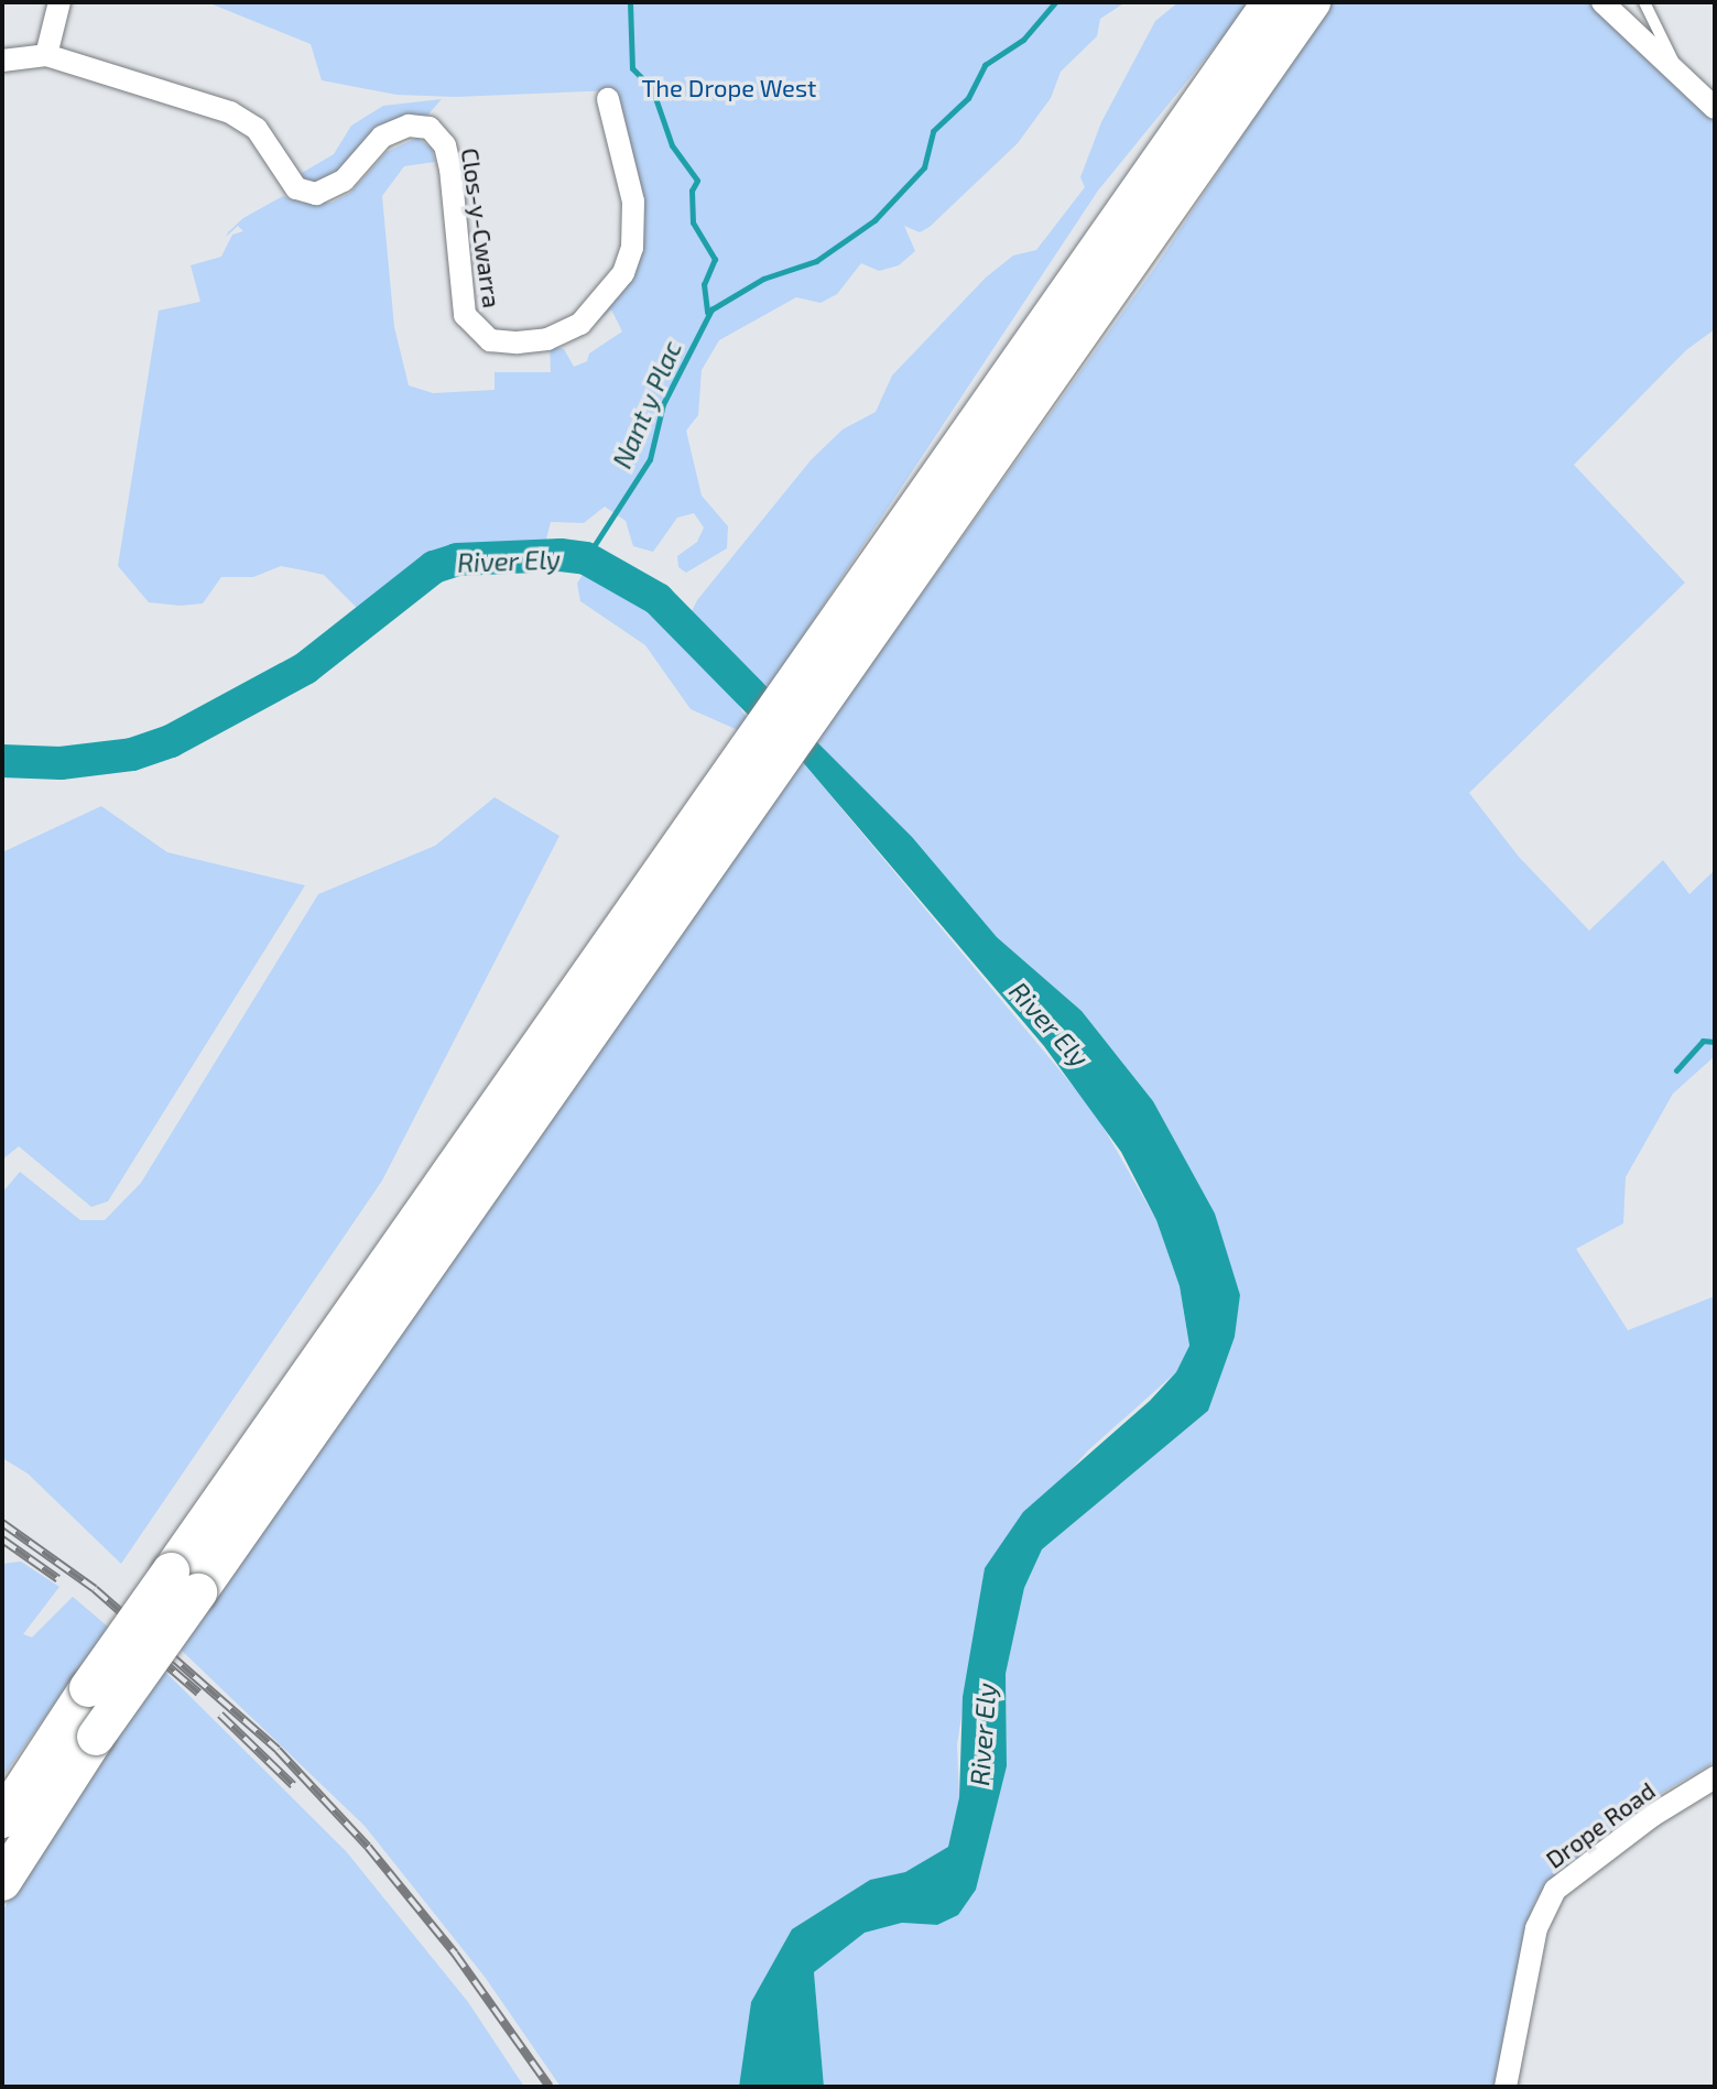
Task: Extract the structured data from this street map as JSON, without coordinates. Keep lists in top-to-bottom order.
{
  "streets": {
    "street": ["Clos-y-Cwarra", "Drope Road"]
  },
  "water": ["Nant y Plac", "River Ely"],
  "parks": ["The Drope West"]
}
